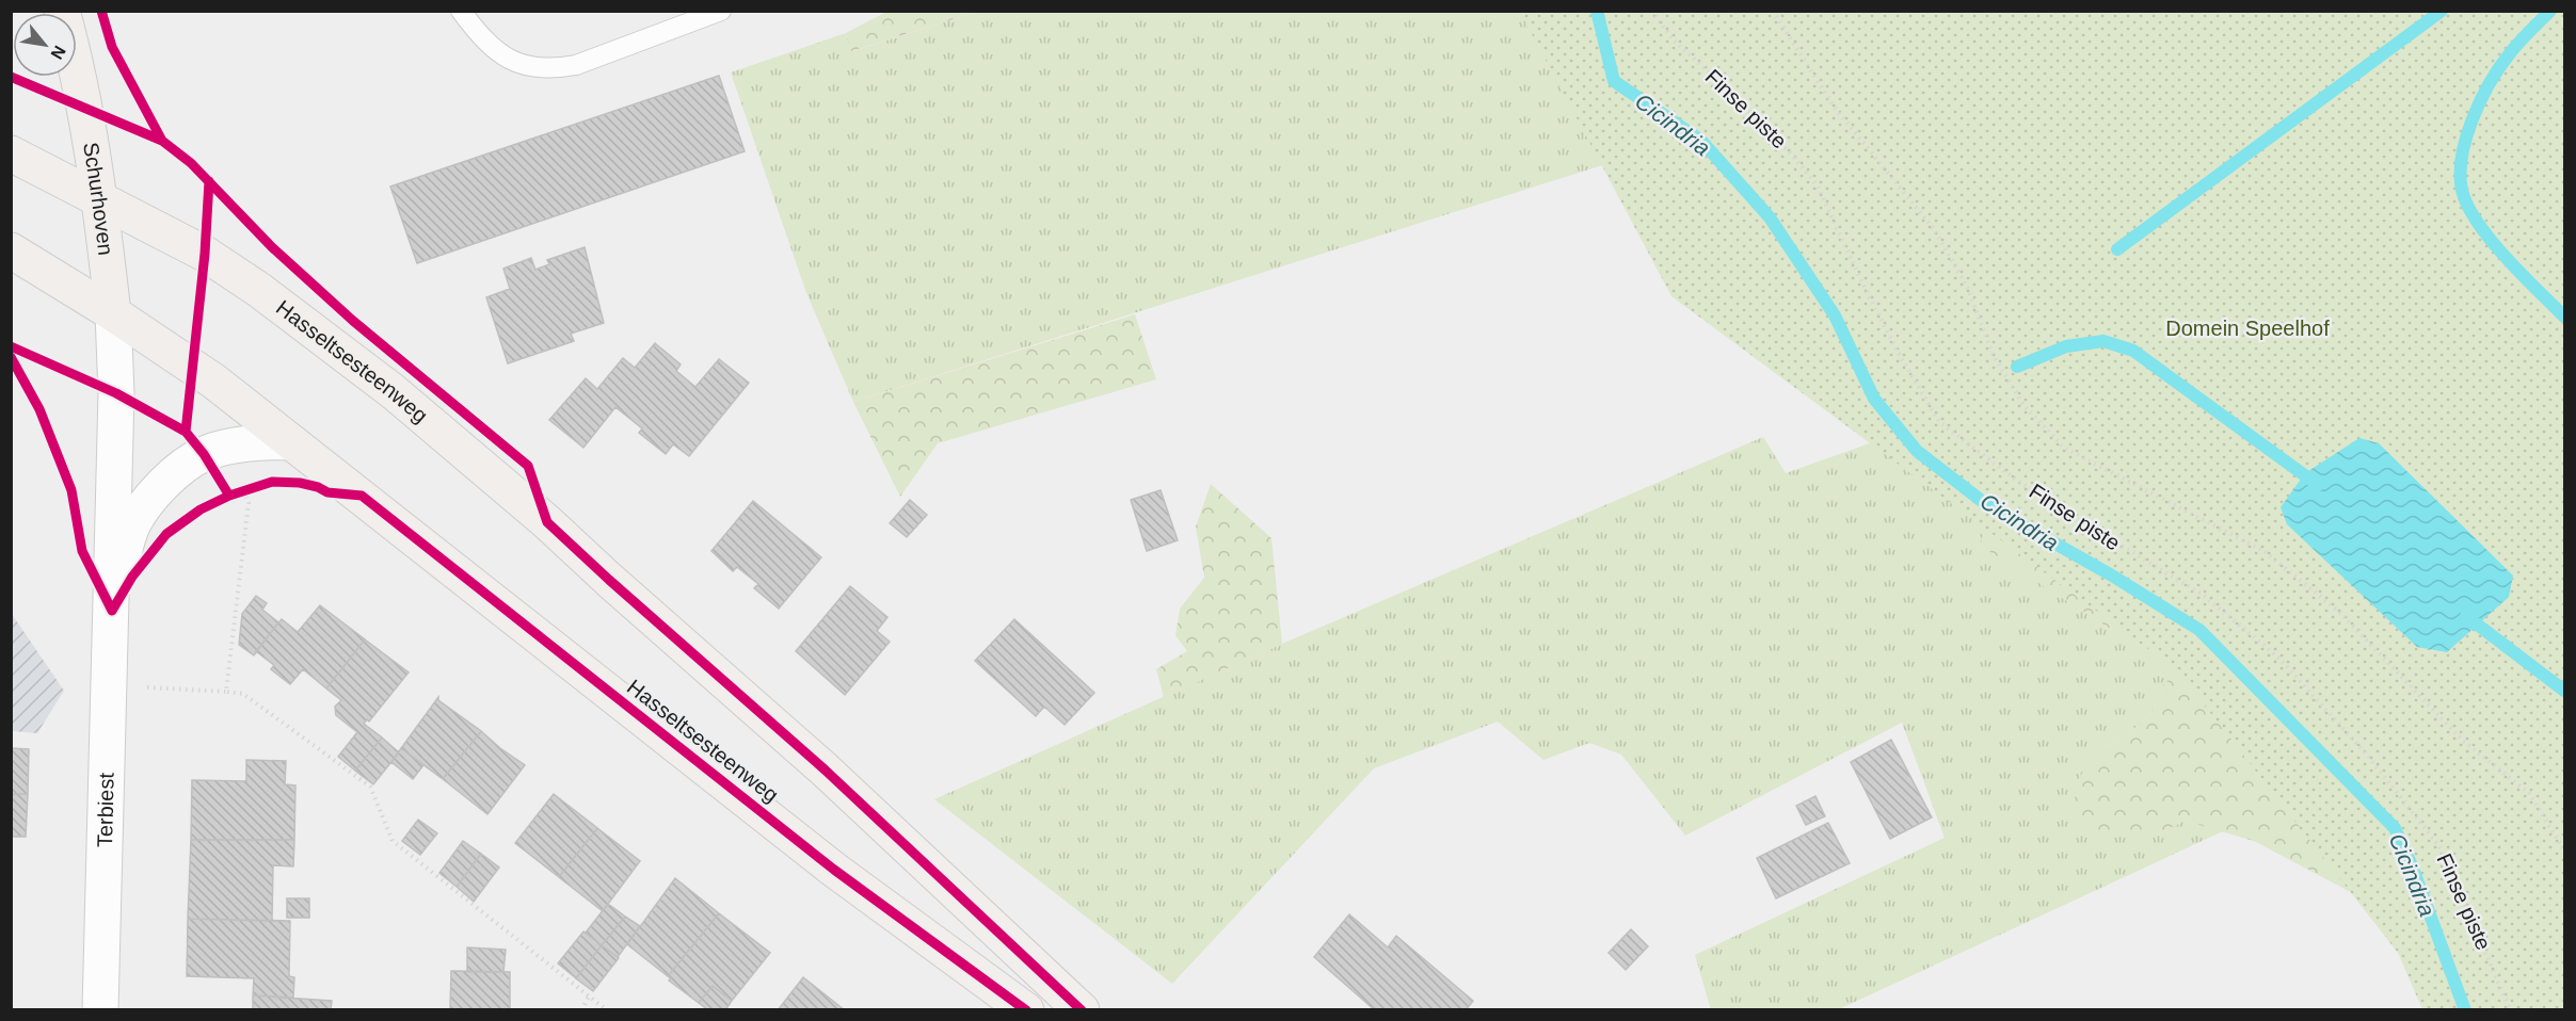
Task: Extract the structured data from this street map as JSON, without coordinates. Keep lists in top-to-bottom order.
{
  "streets": {
    "main road": ["Schurhoven", "Hasseltsesteenweg"],
    "street": ["Terbiest"],
    "path": ["Finse piste"]
  },
  "crossings": [
    ["Schurhoven", "Hasseltsesteenweg"],
    ["Schurhoven", "Terbiest"],
    ["Hasseltsesteenweg", "Terbiest"]
  ],
  "water": ["Cicindria"],
  "parks": ["Domein Speelhof"],
  "north": "bottom right"
}
